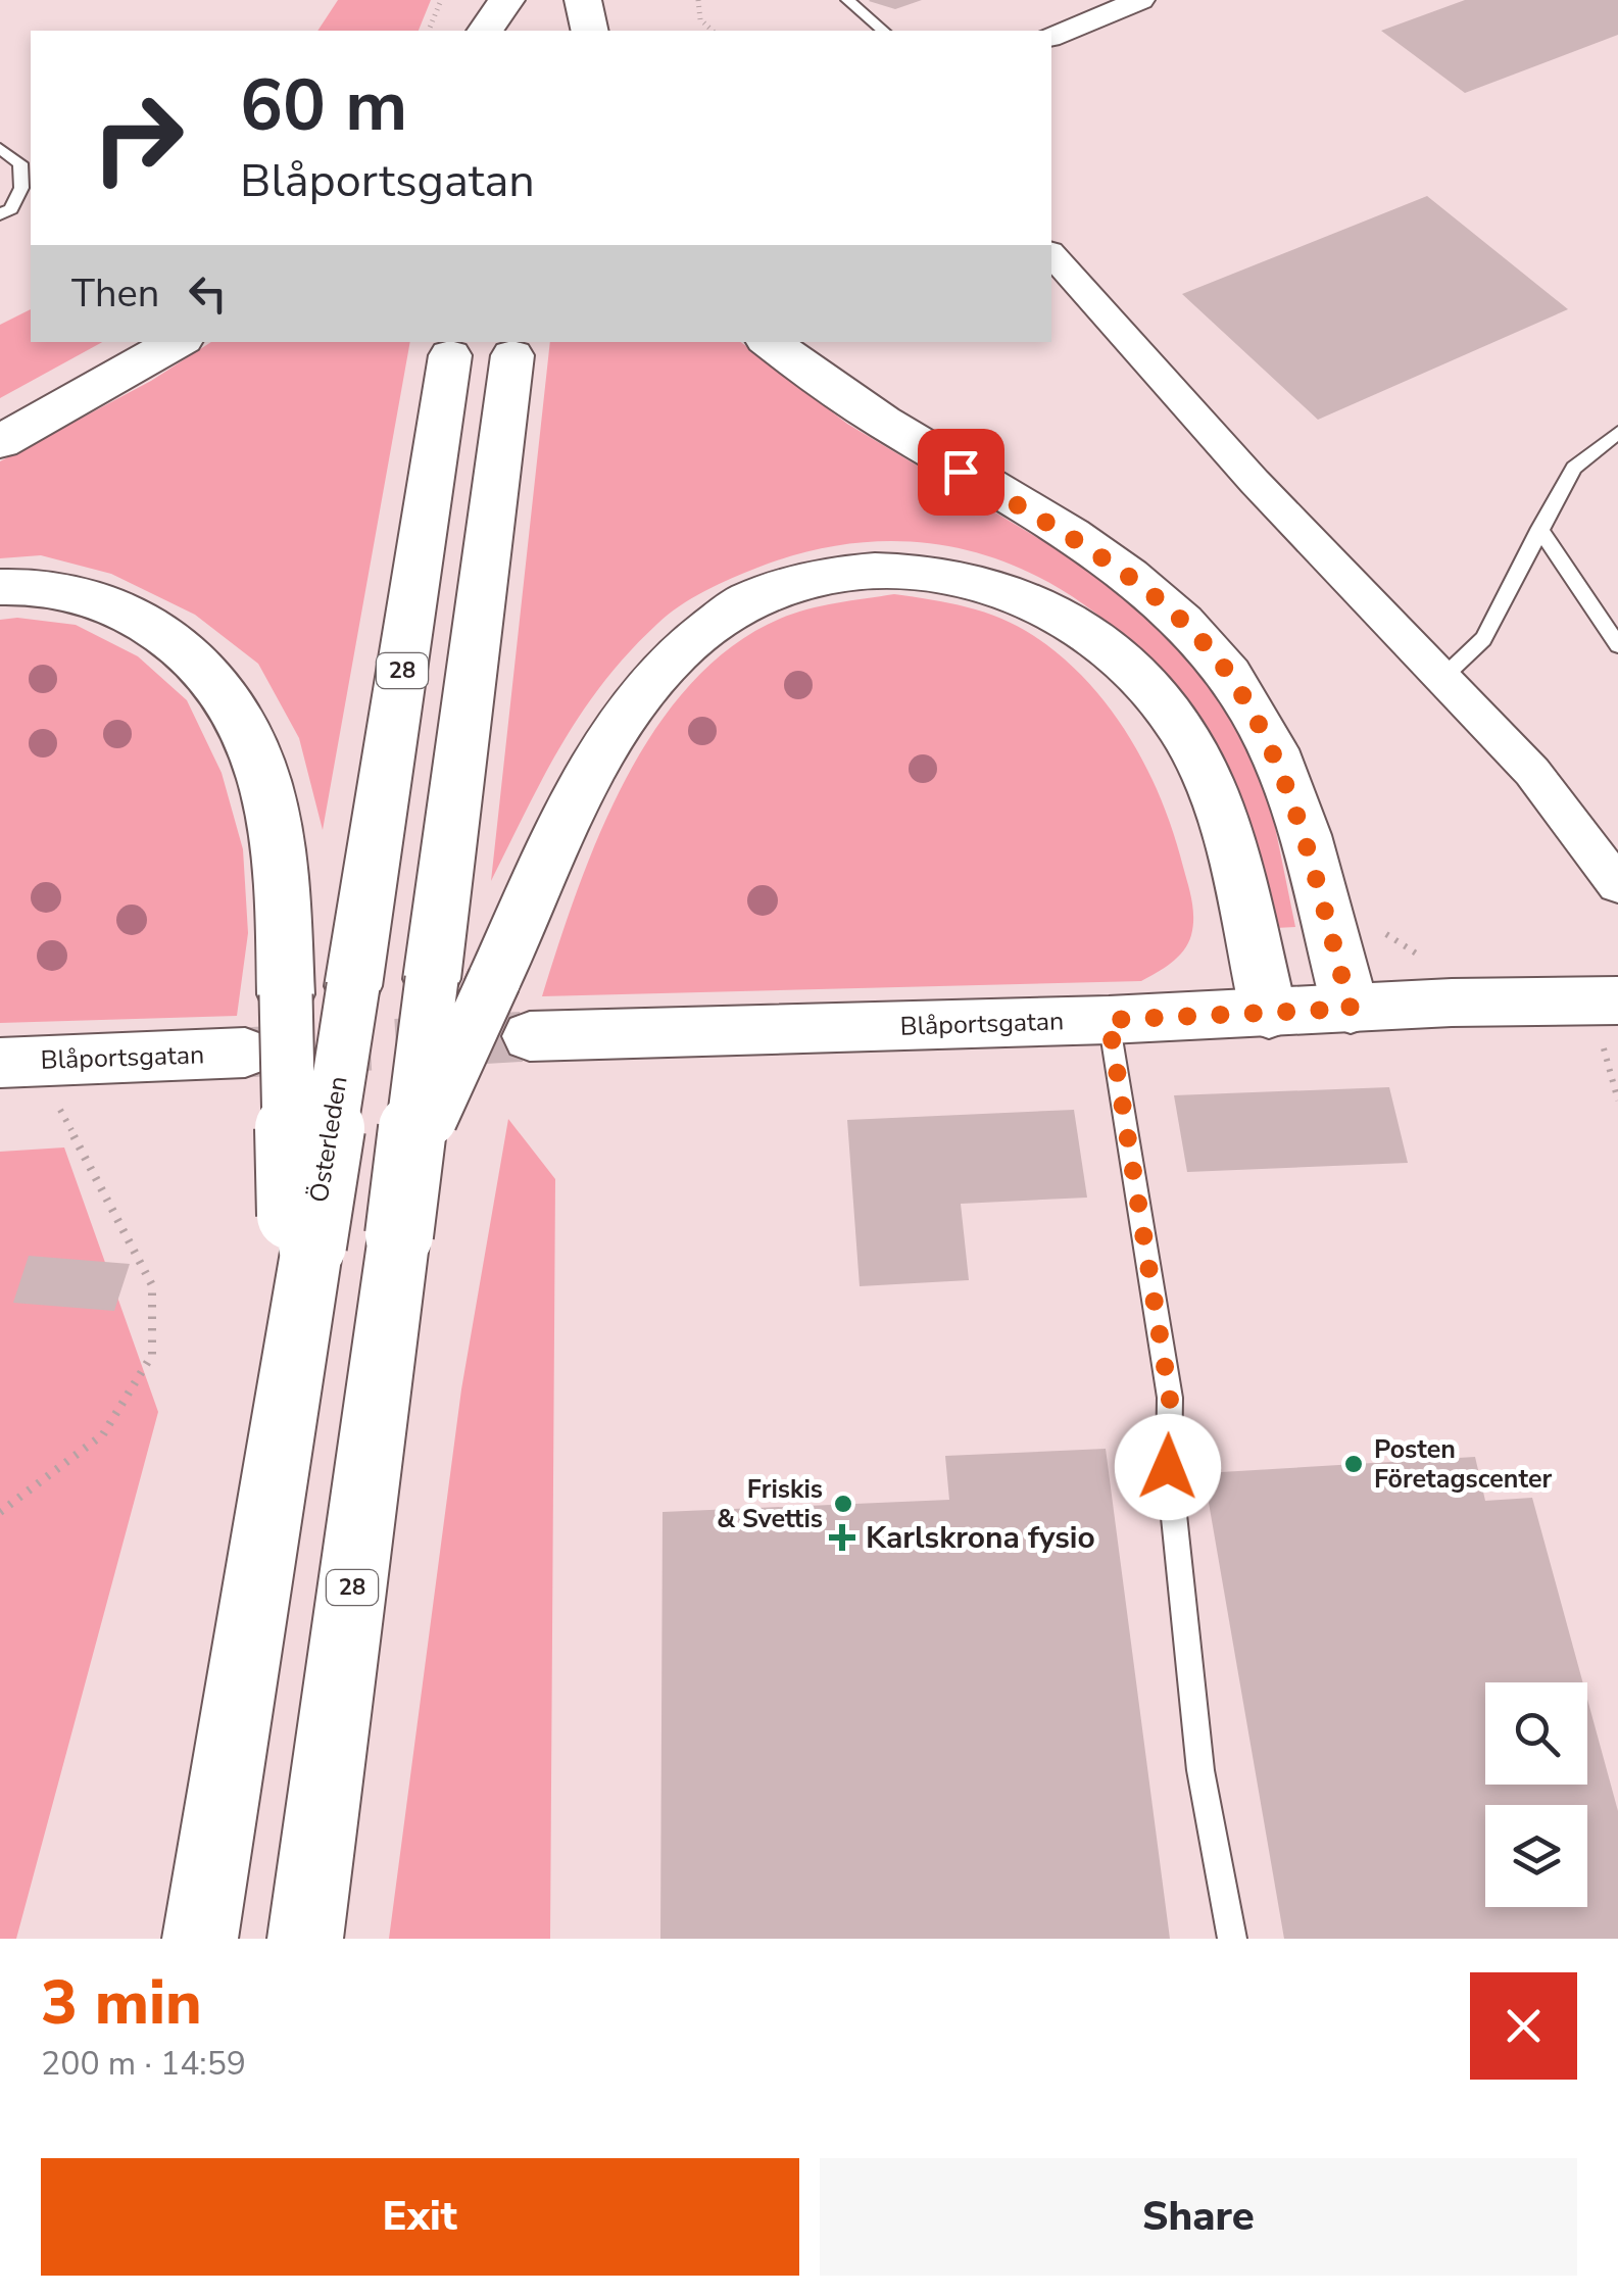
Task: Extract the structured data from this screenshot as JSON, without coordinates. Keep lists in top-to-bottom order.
{
  "streets": {
    "main road": ["28", "Österleden"],
    "street": ["Blåportsgatan"]
  },
  "places": {
    "other": ["Posten Företagscenter", "Friskis & Svettis"],
    "health": ["Karlskrona fysio"]
  },
  "page": {
    "turn": ["60 m", "Blåportsgatan"],
    "then": "Then",
    "heading": ["3 min", "200 m · 14:59"],
    "buttons": ["Exit", "Share"]
  }
}
